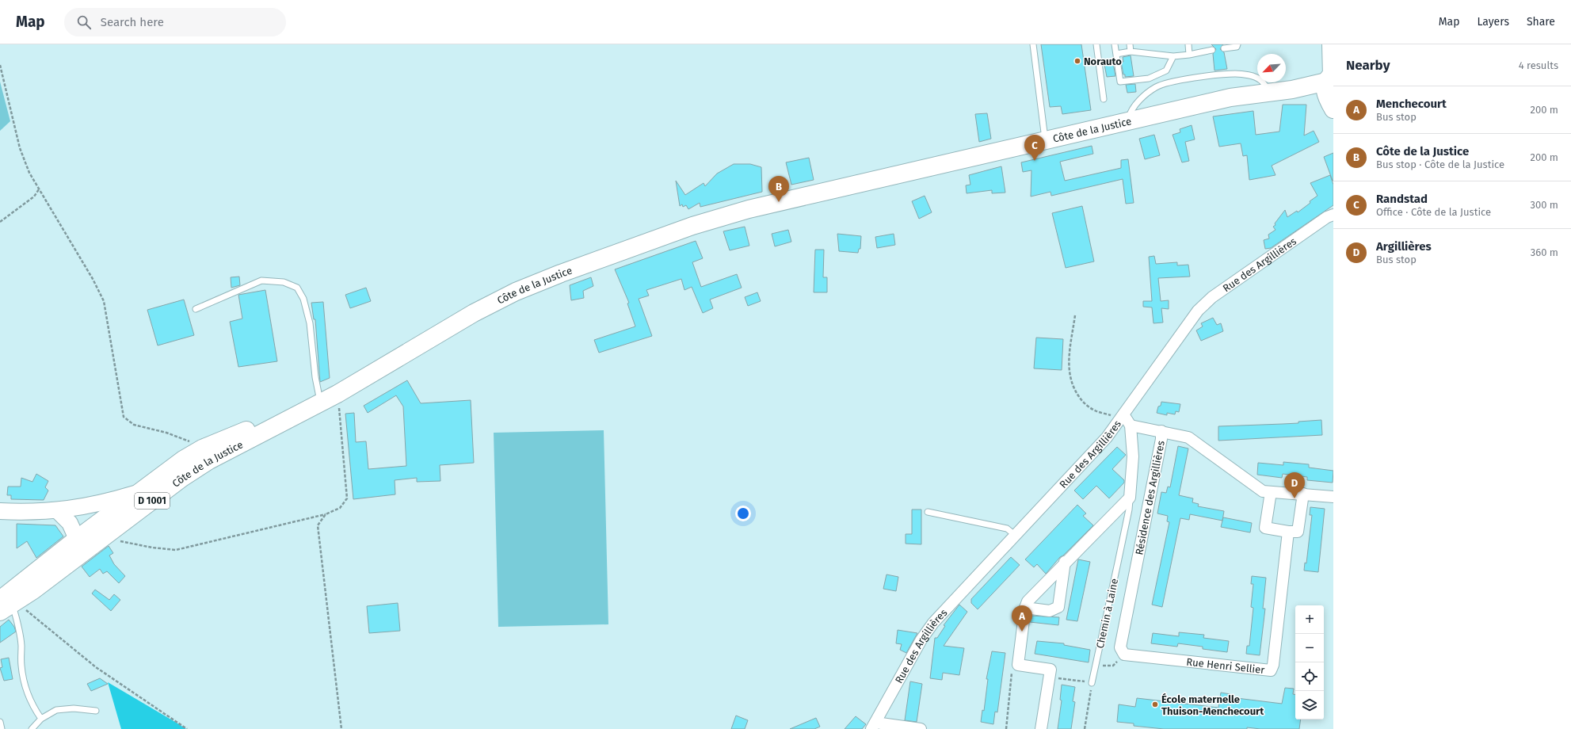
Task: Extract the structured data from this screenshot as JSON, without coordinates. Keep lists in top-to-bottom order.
{
  "streets": {
    "main road": ["Côte de la Justice", "D 1001"],
    "street": ["Rue des Argillières", "Résidence des Argillières", "Rue Henri Sellier"],
    "lane": ["Chemin à Laine"]
  },
  "crossings": [
    ["Résidence des Argillières", "Rue Henri Sellier"]
  ],
  "places": ["Norauto", "École maternelle Thuison-Menchecourt"],
  "north": "bottom left",
  "page": {
    "header": "Map",
    "search": "Search here",
    "nav": ["Map", "Layers", "Share"],
    "heading": ["Nearby", "4 results"],
    "list": [
      {
        "mark": "A",
        "name": "Menchecourt",
        "note": "Bus stop",
        "value": "200 m"
      },
      {
        "mark": "B",
        "name": "Côte de la Justice",
        "note": "Bus stop · Côte de la Justice",
        "value": "200 m"
      },
      {
        "mark": "C",
        "name": "Randstad",
        "note": "Office · Côte de la Justice",
        "value": "300 m"
      },
      {
        "mark": "D",
        "name": "Argillières",
        "note": "Bus stop",
        "value": "360 m"
      }
    ],
    "pins": [
      "C",
      "B",
      "D",
      "A"
    ],
    "map_buttons": ["+", "−"]
  }
}
